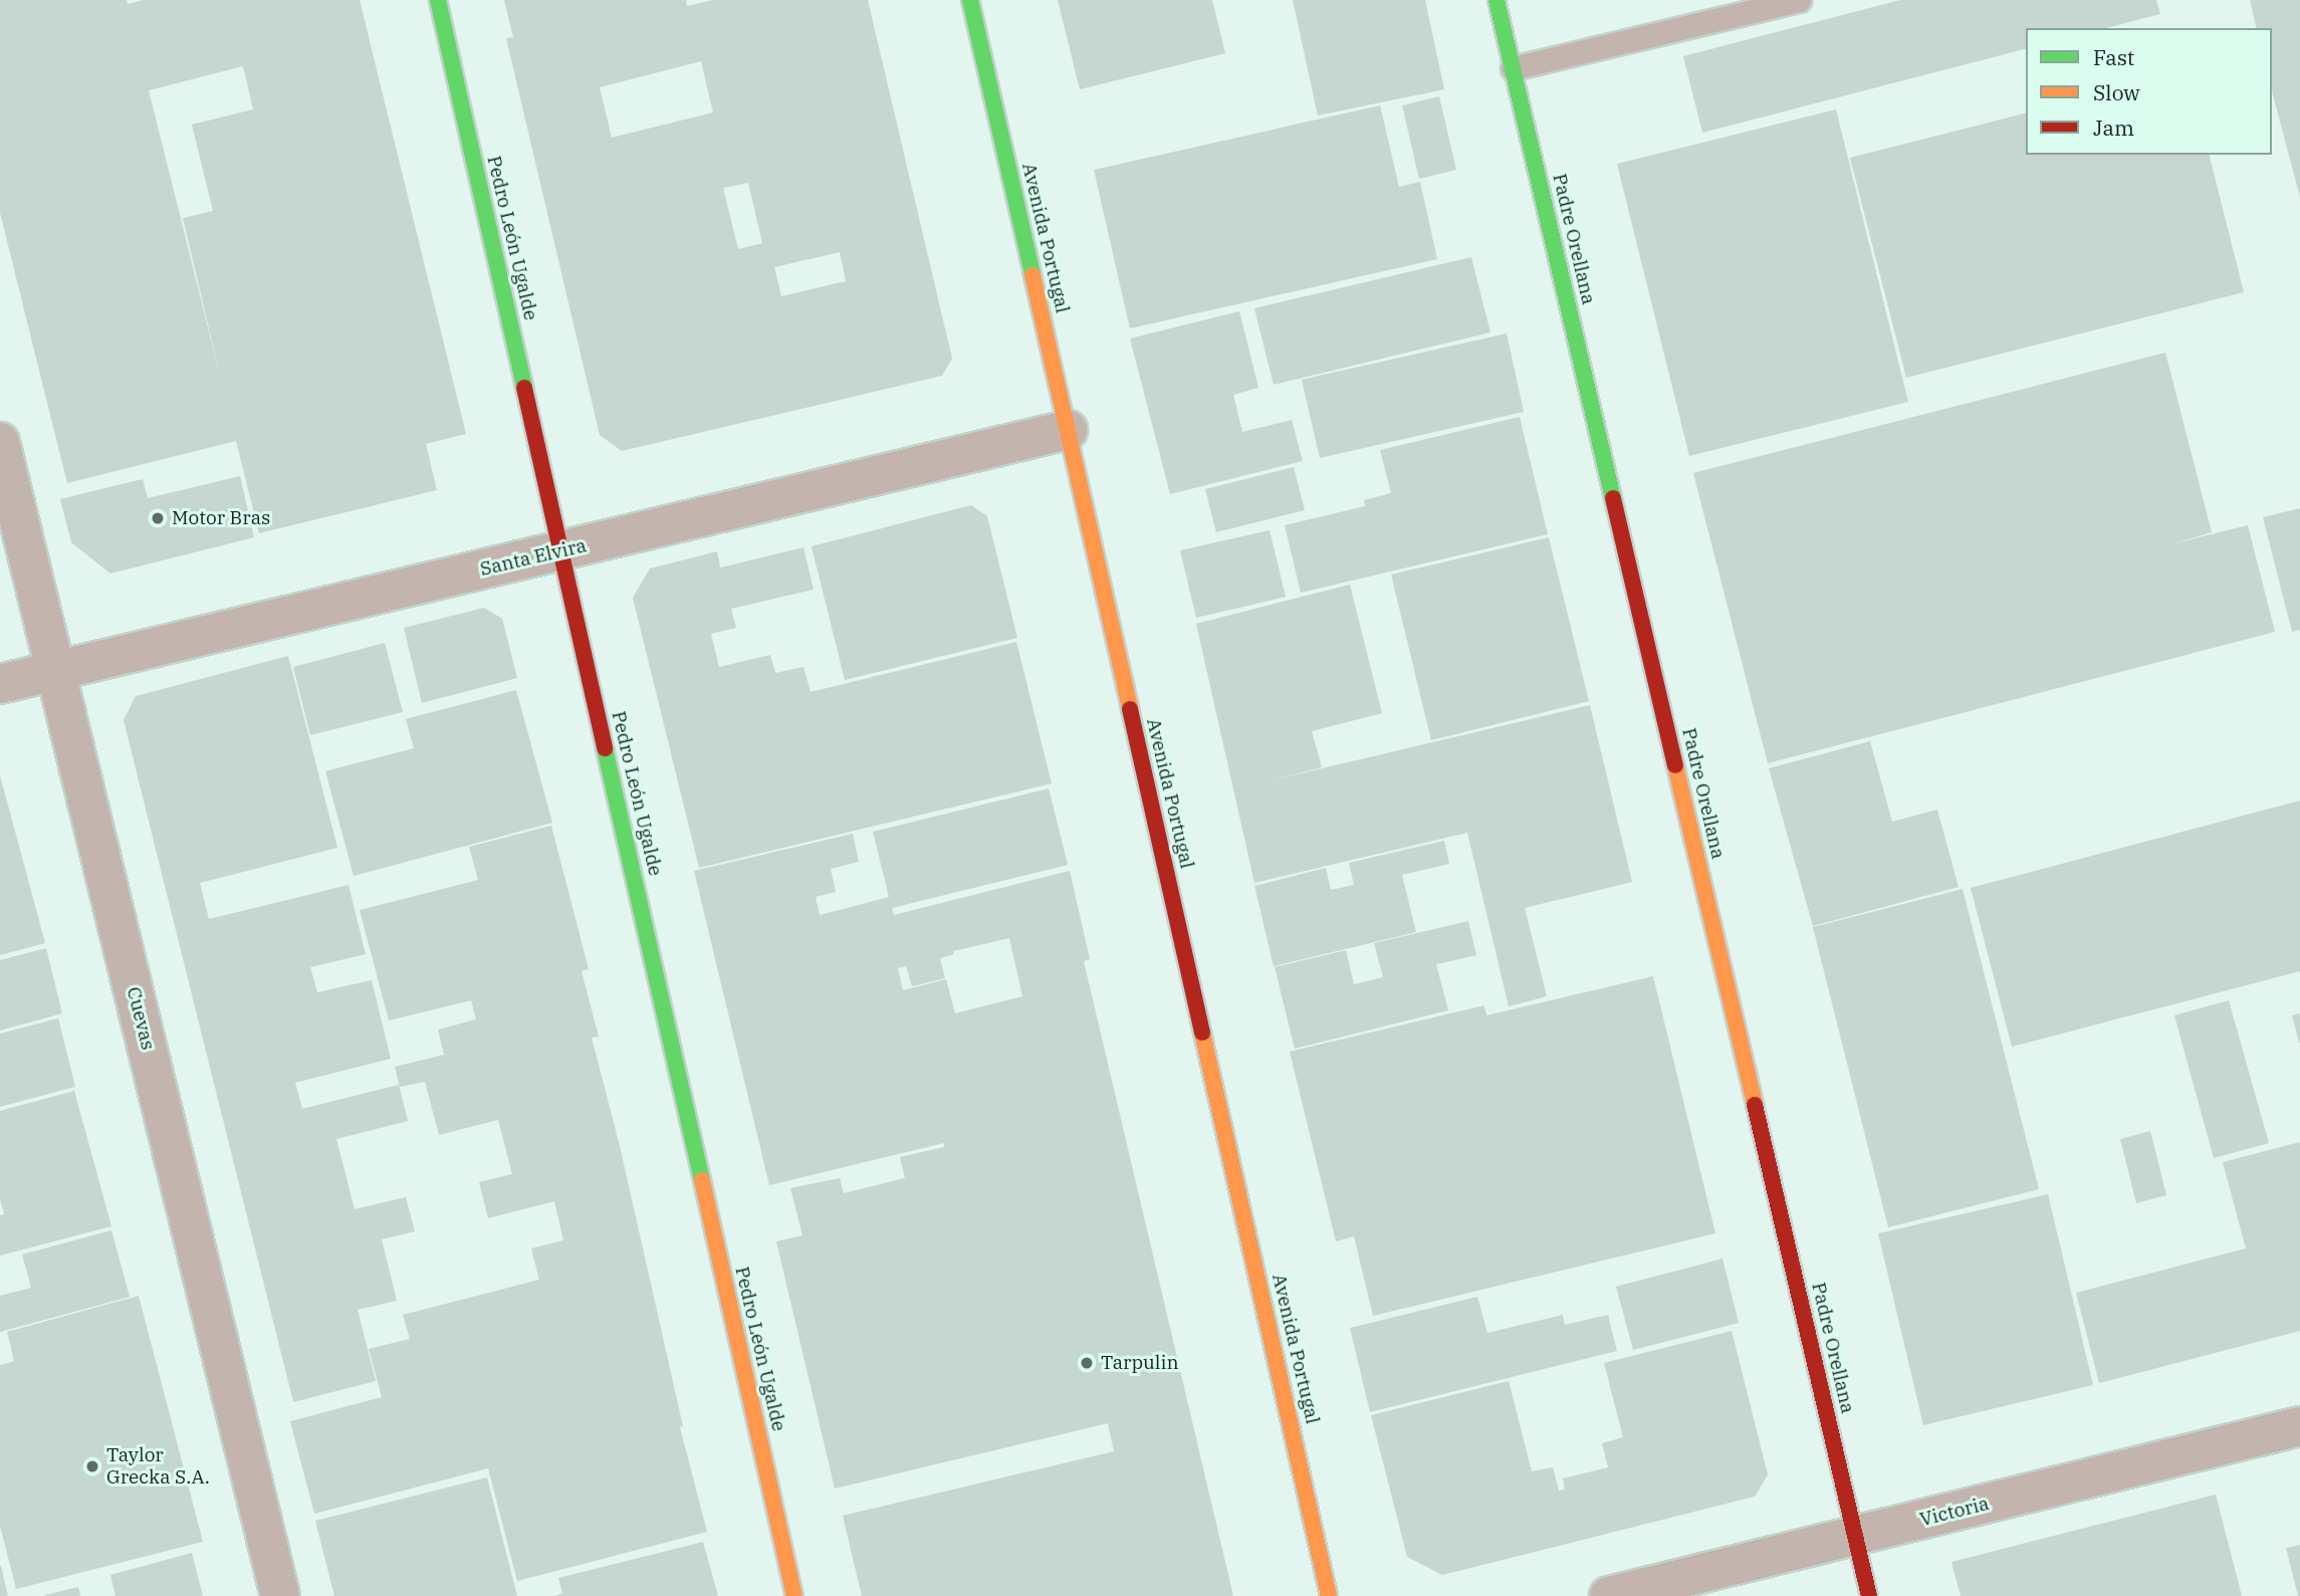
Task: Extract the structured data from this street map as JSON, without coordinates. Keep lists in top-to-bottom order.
{
  "streets": {
    "street": [
      "Pedro León Ugalde",
      "Avenida Portugal",
      "Padre Orellana",
      "Santa Elvira",
      "Cuevas",
      "Victoria"
    ]
  },
  "crossings": [
    ["Pedro León Ugalde", "Santa Elvira"],
    ["Avenida Portugal", "Santa Elvira"],
    ["Padre Orellana", "Victoria"],
    ["Santa Elvira", "Cuevas"]
  ],
  "places": ["Motor Bras", "Tarpulin", "Taylor Grecka S.A."],
  "legend": ["Fast", "Slow", "Jam"]
}
